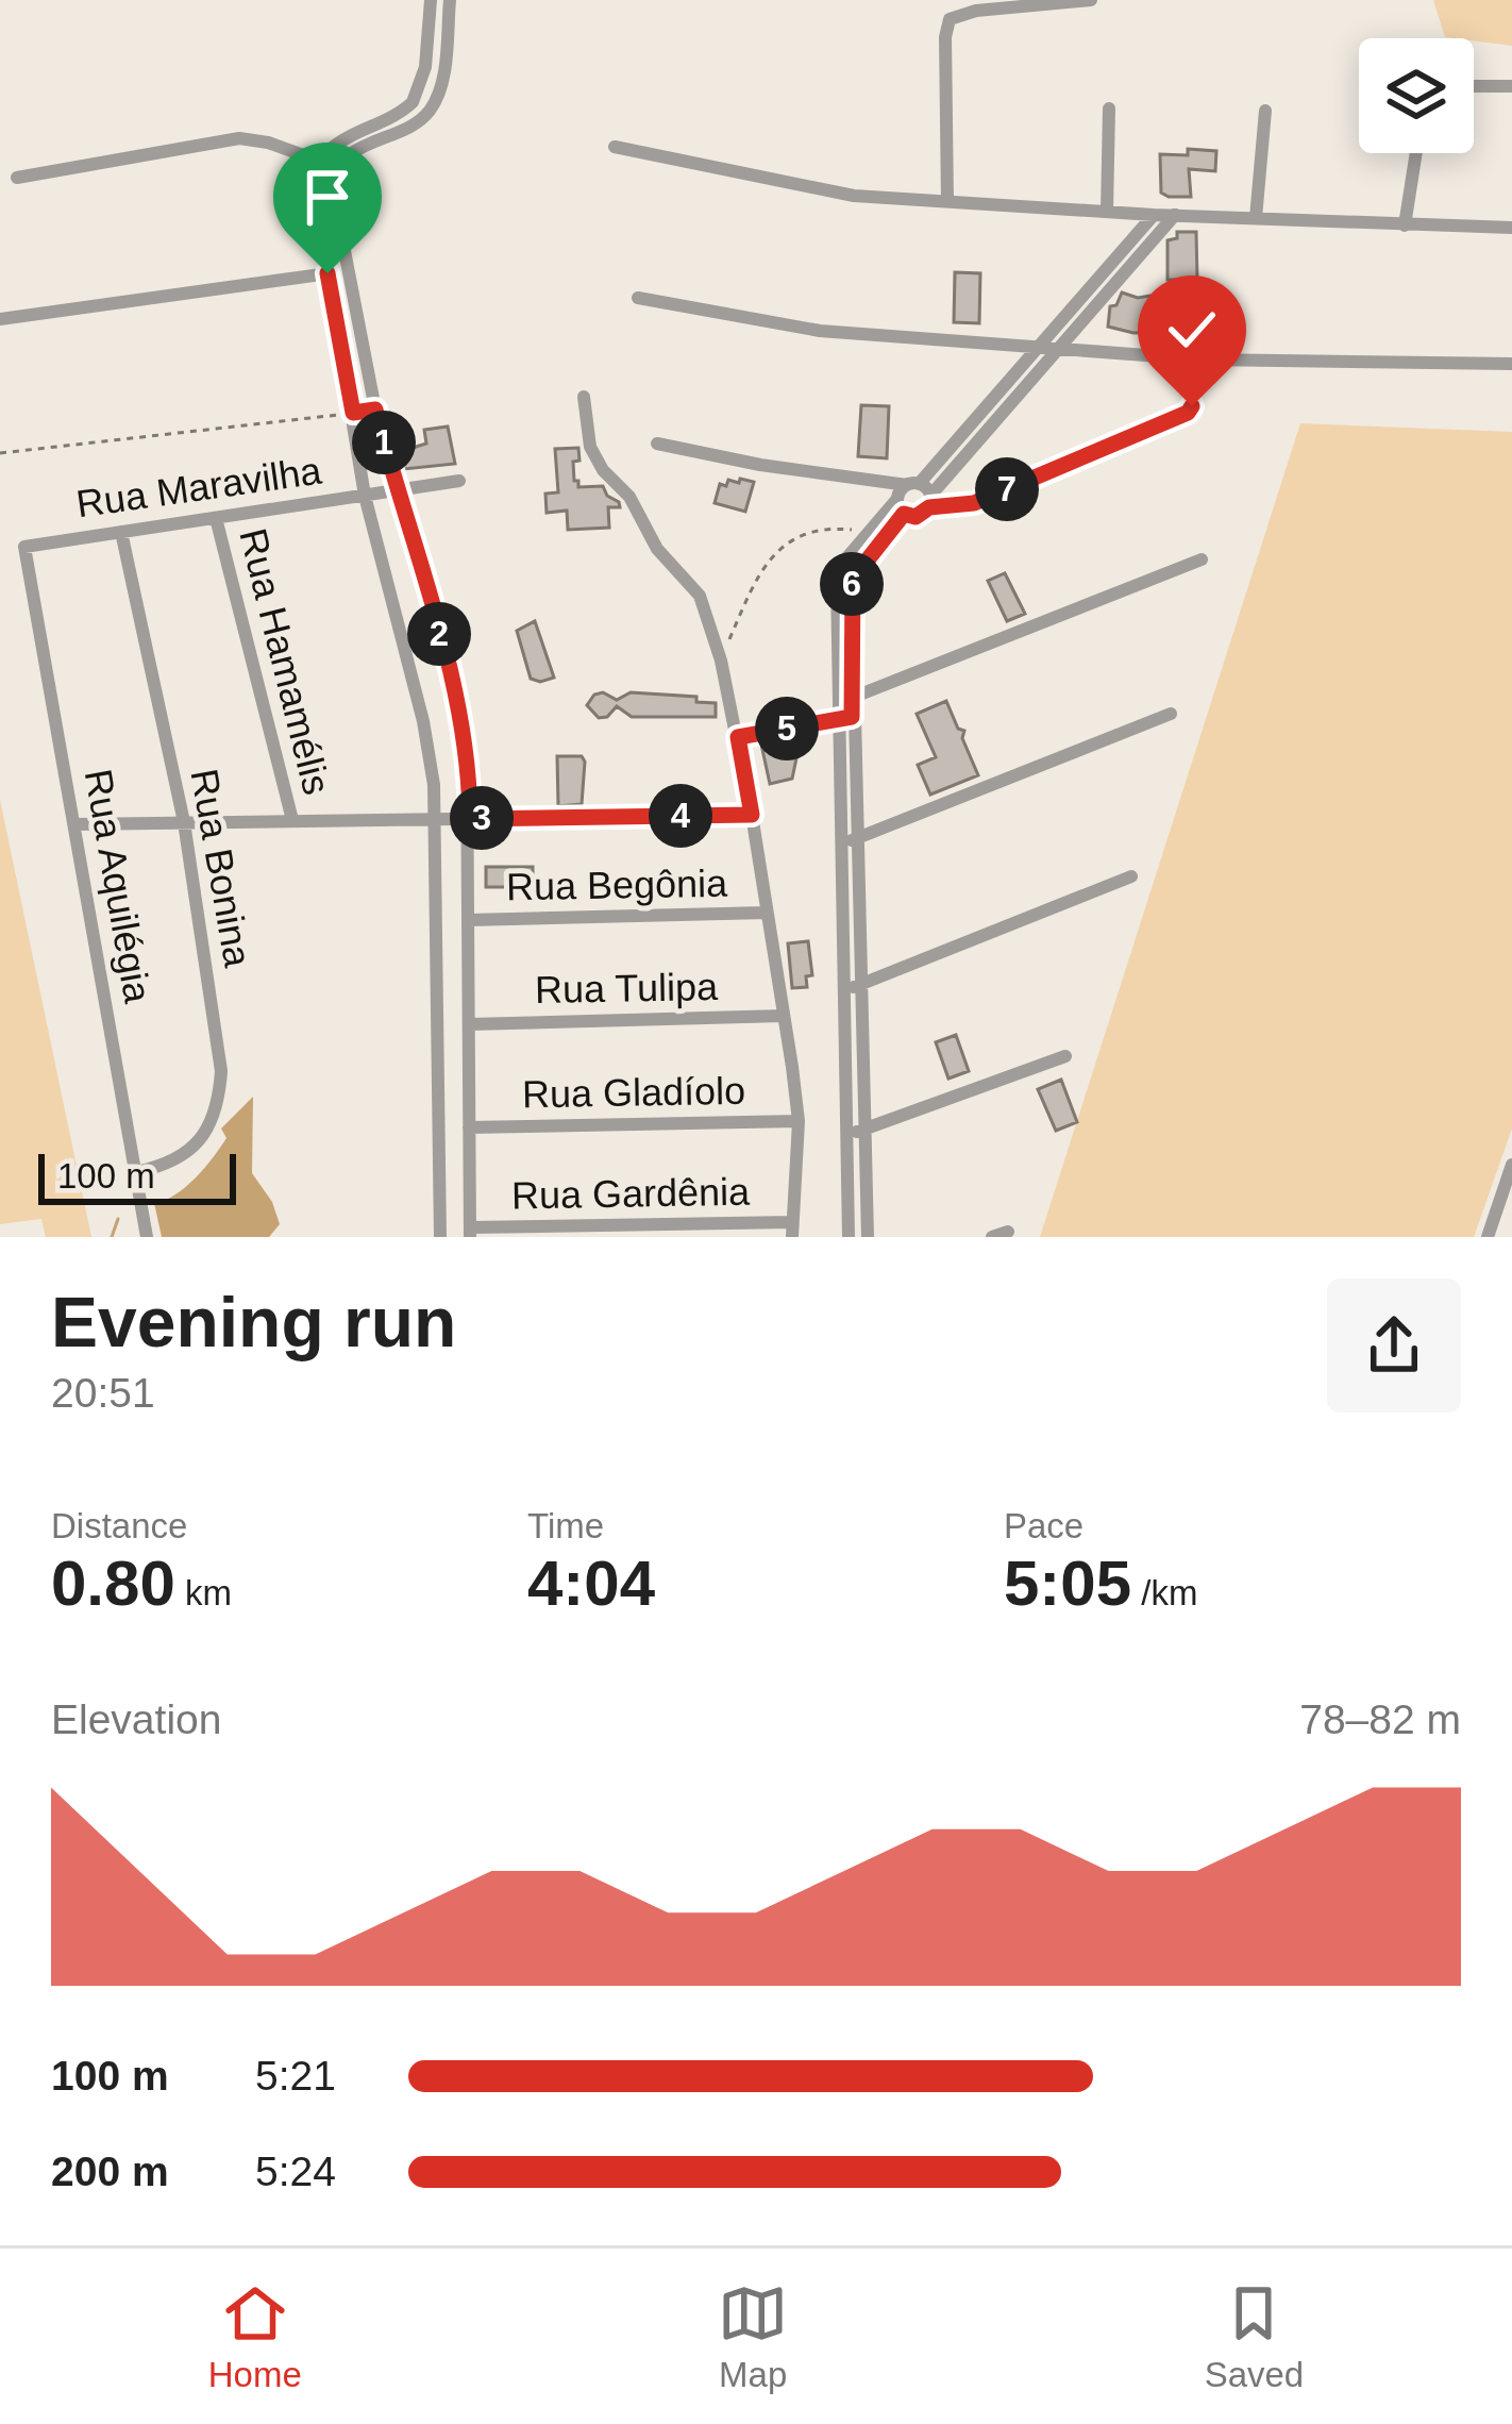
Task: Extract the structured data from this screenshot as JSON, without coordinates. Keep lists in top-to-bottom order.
{
  "streets": {
    "street": [
      "Rua Maravilha",
      "Rua Hamamélis",
      "Rua Bonina",
      "Rua Begônia",
      "Rua Aquilégia",
      "Rua Tulipa",
      "Rua Gladíolo",
      "Rua Gardênia"
    ]
  },
  "crossings": [
    ["Rua Maravilha", "Rua Hamamélis"],
    ["Rua Maravilha", "Rua Bonina"],
    ["Rua Maravilha", "Rua Aquilégia"],
    ["Rua Bonina", "Rua Aquilégia"]
  ],
  "scale_bar": "100 m",
  "page": {
    "pins": [
      "1",
      "7",
      "6",
      "2",
      "5",
      "4",
      "3"
    ],
    "scale": "100 m",
    "heading": ["Evening run", "20:51"],
    "stats": [
      ["Distance", "0.80 km"],
      ["Time", "4:04"],
      ["Pace", "5:05 /km"]
    ],
    "chart": ["Elevation", "78–82 m"],
    "list": [
      {
        "name": "100 m",
        "note": "5:21"
      },
      {
        "name": "200 m",
        "note": "5:24"
      }
    ],
    "tabs": ["Home", "Map", "Saved"]
  }
}
